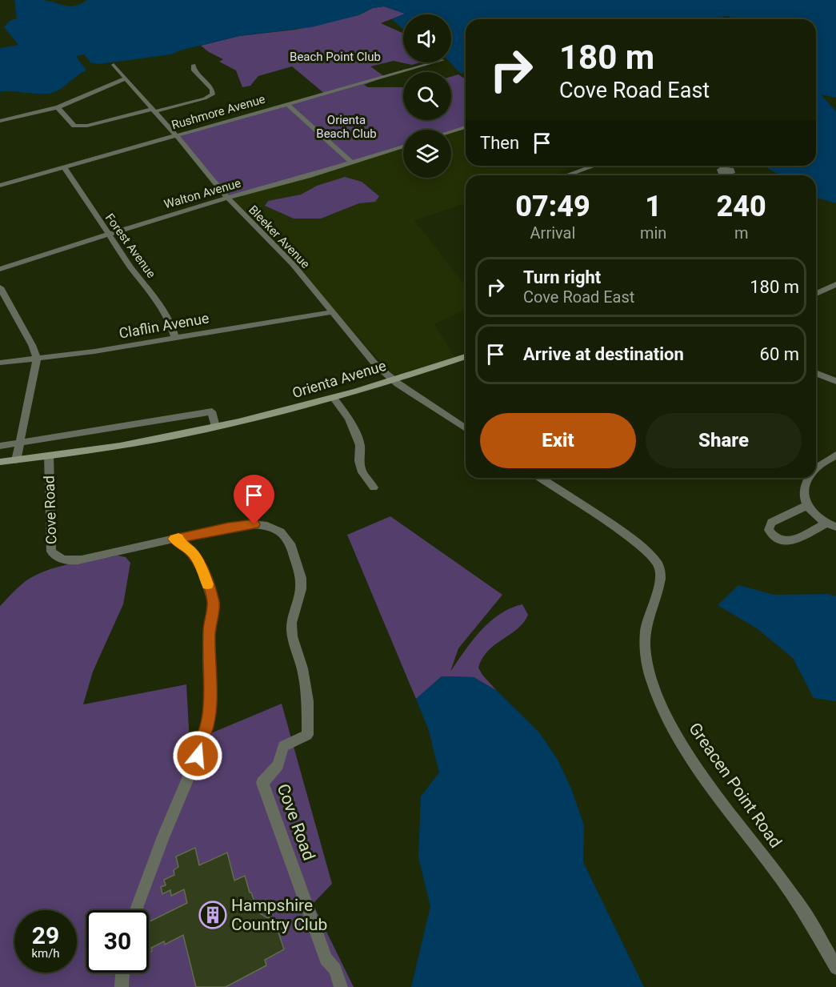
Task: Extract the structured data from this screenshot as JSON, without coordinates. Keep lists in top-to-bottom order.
{
  "streets": {
    "street": [
      "Rushmore Avenue",
      "Walton Avenue",
      "Bleeker Avenue",
      "Forest Avenue",
      "Claflin Avenue",
      "Orienta Avenue",
      "Cove Road",
      "Greacen Point Road"
    ]
  },
  "crossings": [
    ["Rushmore Avenue", "Bleeker Avenue"],
    ["Rushmore Avenue", "Forest Avenue"],
    ["Walton Avenue", "Bleeker Avenue"],
    ["Walton Avenue", "Forest Avenue"],
    ["Bleeker Avenue", "Claflin Avenue"],
    ["Bleeker Avenue", "Orienta Avenue"],
    ["Forest Avenue", "Claflin Avenue"],
    ["Orienta Avenue", "Cove Road"]
  ],
  "parks": ["Beach Point Club", "Orienta Beach Club"],
  "places": {
    "building": ["Hampshire Country Club"]
  },
  "page": {
    "turn": ["180 m", "Cove Road East"],
    "then": "Then",
    "eta": [
      "07:49",
      "Arrival",
      "1",
      "min",
      "240",
      "m"
    ],
    "list": [
      {
        "name": "Turn right",
        "note": "Cove Road East",
        "value": "180 m"
      },
      {
        "name": "Arrive at destination",
        "value": "60 m"
      }
    ],
    "buttons": ["Exit", "Share"],
    "speed": "29 km/h",
    "limit": "30"
  }
}
